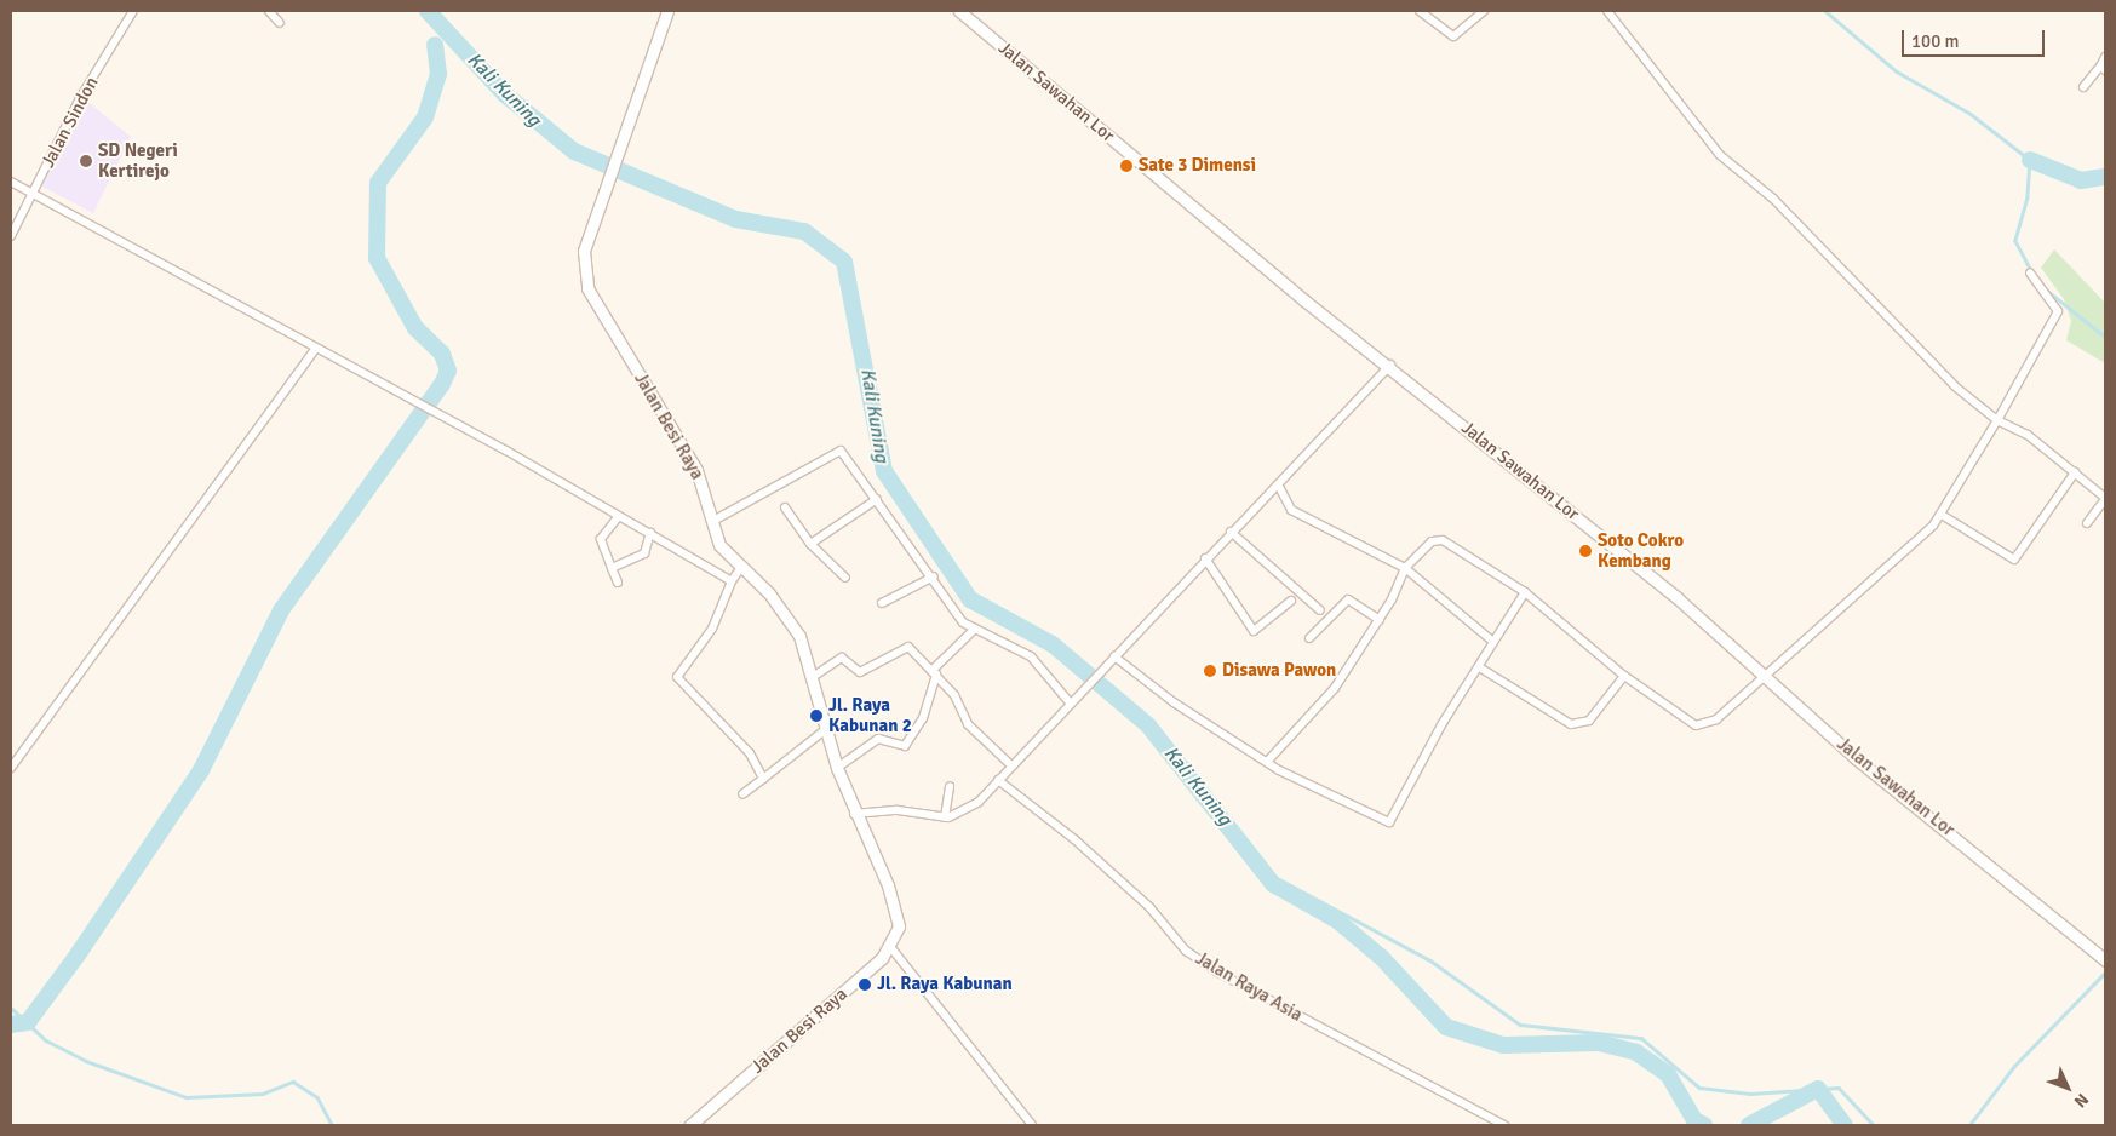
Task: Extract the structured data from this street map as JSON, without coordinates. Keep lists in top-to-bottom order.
{
  "streets": {
    "main road": ["Jalan Sawahan Lor", "Jalan Besi Raya"],
    "street": ["Jalan Sindon", "Jalan Raya Asia"]
  },
  "water": ["Kali Kuning"],
  "places": [
    "SD Negeri Kertirejo",
    "Sate 3 Dimensi",
    "Soto Cokro Kembang",
    "Disawa Pawon",
    "Jl. Raya Kabunan 2",
    "Jl. Raya Kabunan"
  ],
  "scale_bar": "100 m",
  "north": "bottom right"
}
